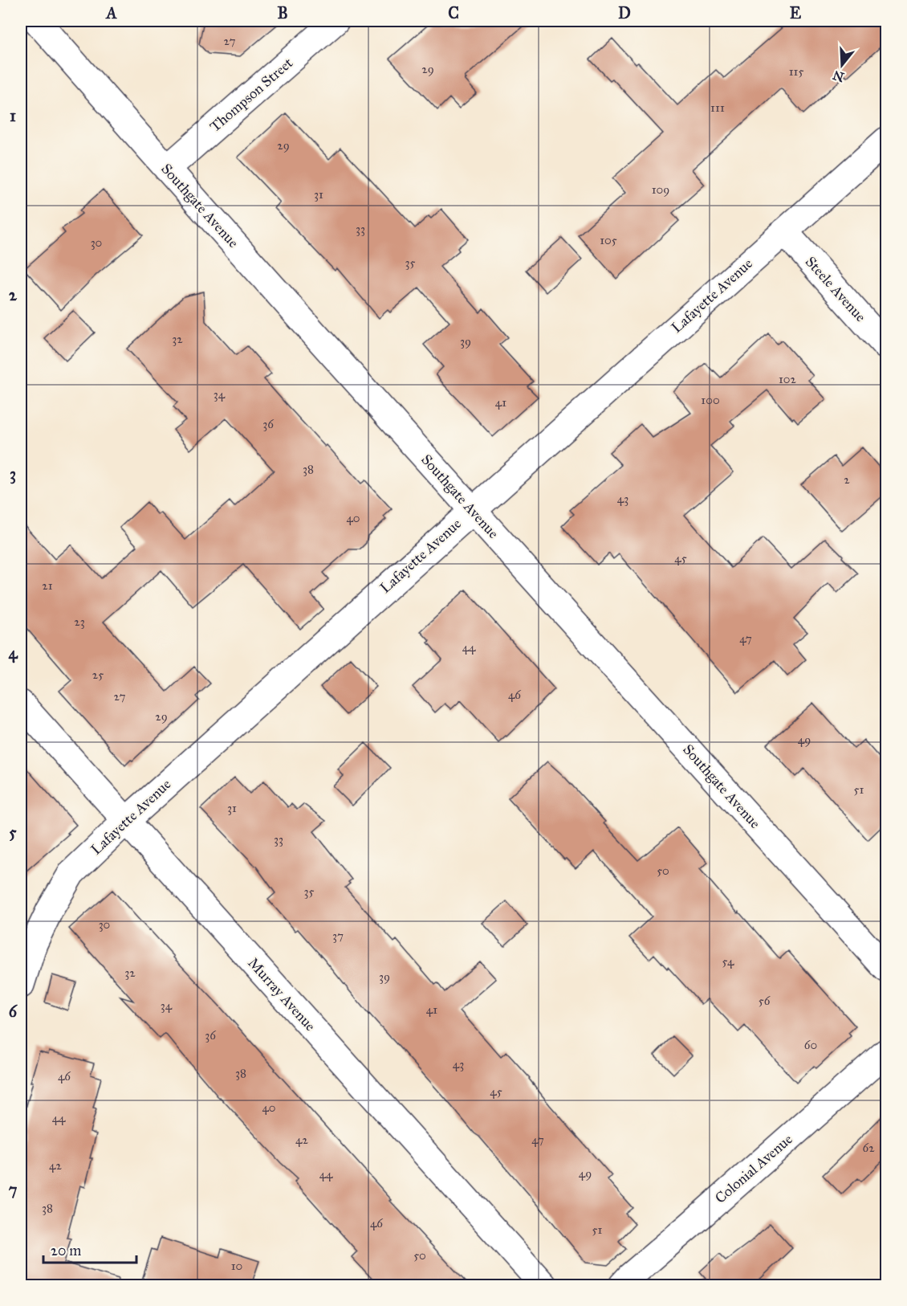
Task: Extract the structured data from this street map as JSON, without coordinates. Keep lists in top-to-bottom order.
{
  "streets": {
    "street": [
      "Thompson Street",
      "Southgate Avenue",
      "Steele Avenue",
      "Lafayette Avenue",
      "Murray Avenue",
      "Colonial Avenue"
    ]
  },
  "crossings": [
    ["Thompson Street", "Southgate Avenue"],
    ["Southgate Avenue", "Lafayette Avenue"],
    ["Steele Avenue", "Lafayette Avenue"],
    ["Lafayette Avenue", "Murray Avenue"]
  ],
  "house_numbers": [
    "27",
    "29",
    "115",
    "111",
    "29",
    "109",
    "31",
    "33",
    "105",
    "30",
    "35",
    "32",
    "39",
    "102",
    "34",
    "100",
    "41",
    "36",
    "38",
    "2",
    "43",
    "40",
    "45",
    "21",
    "23",
    "47",
    "44",
    "25",
    "46",
    "27",
    "29",
    "49",
    "51",
    "31",
    "33",
    "50",
    "35",
    "30",
    "37",
    "54",
    "32",
    "39",
    "56",
    "34",
    "41",
    "36",
    "60",
    "43",
    "38",
    "46",
    "45",
    "40",
    "44",
    "42",
    "47",
    "62",
    "42",
    "49",
    "44",
    "38",
    "46",
    "51",
    "50",
    "10"
  ],
  "scale_bar": "20 m",
  "north": "bottom",
  "grid": {
    "columns": [
      "A",
      "B",
      "C",
      "D",
      "E"
    ],
    "rows": [
      "1",
      "2",
      "3",
      "4",
      "5",
      "6",
      "7"
    ]
  }
}
